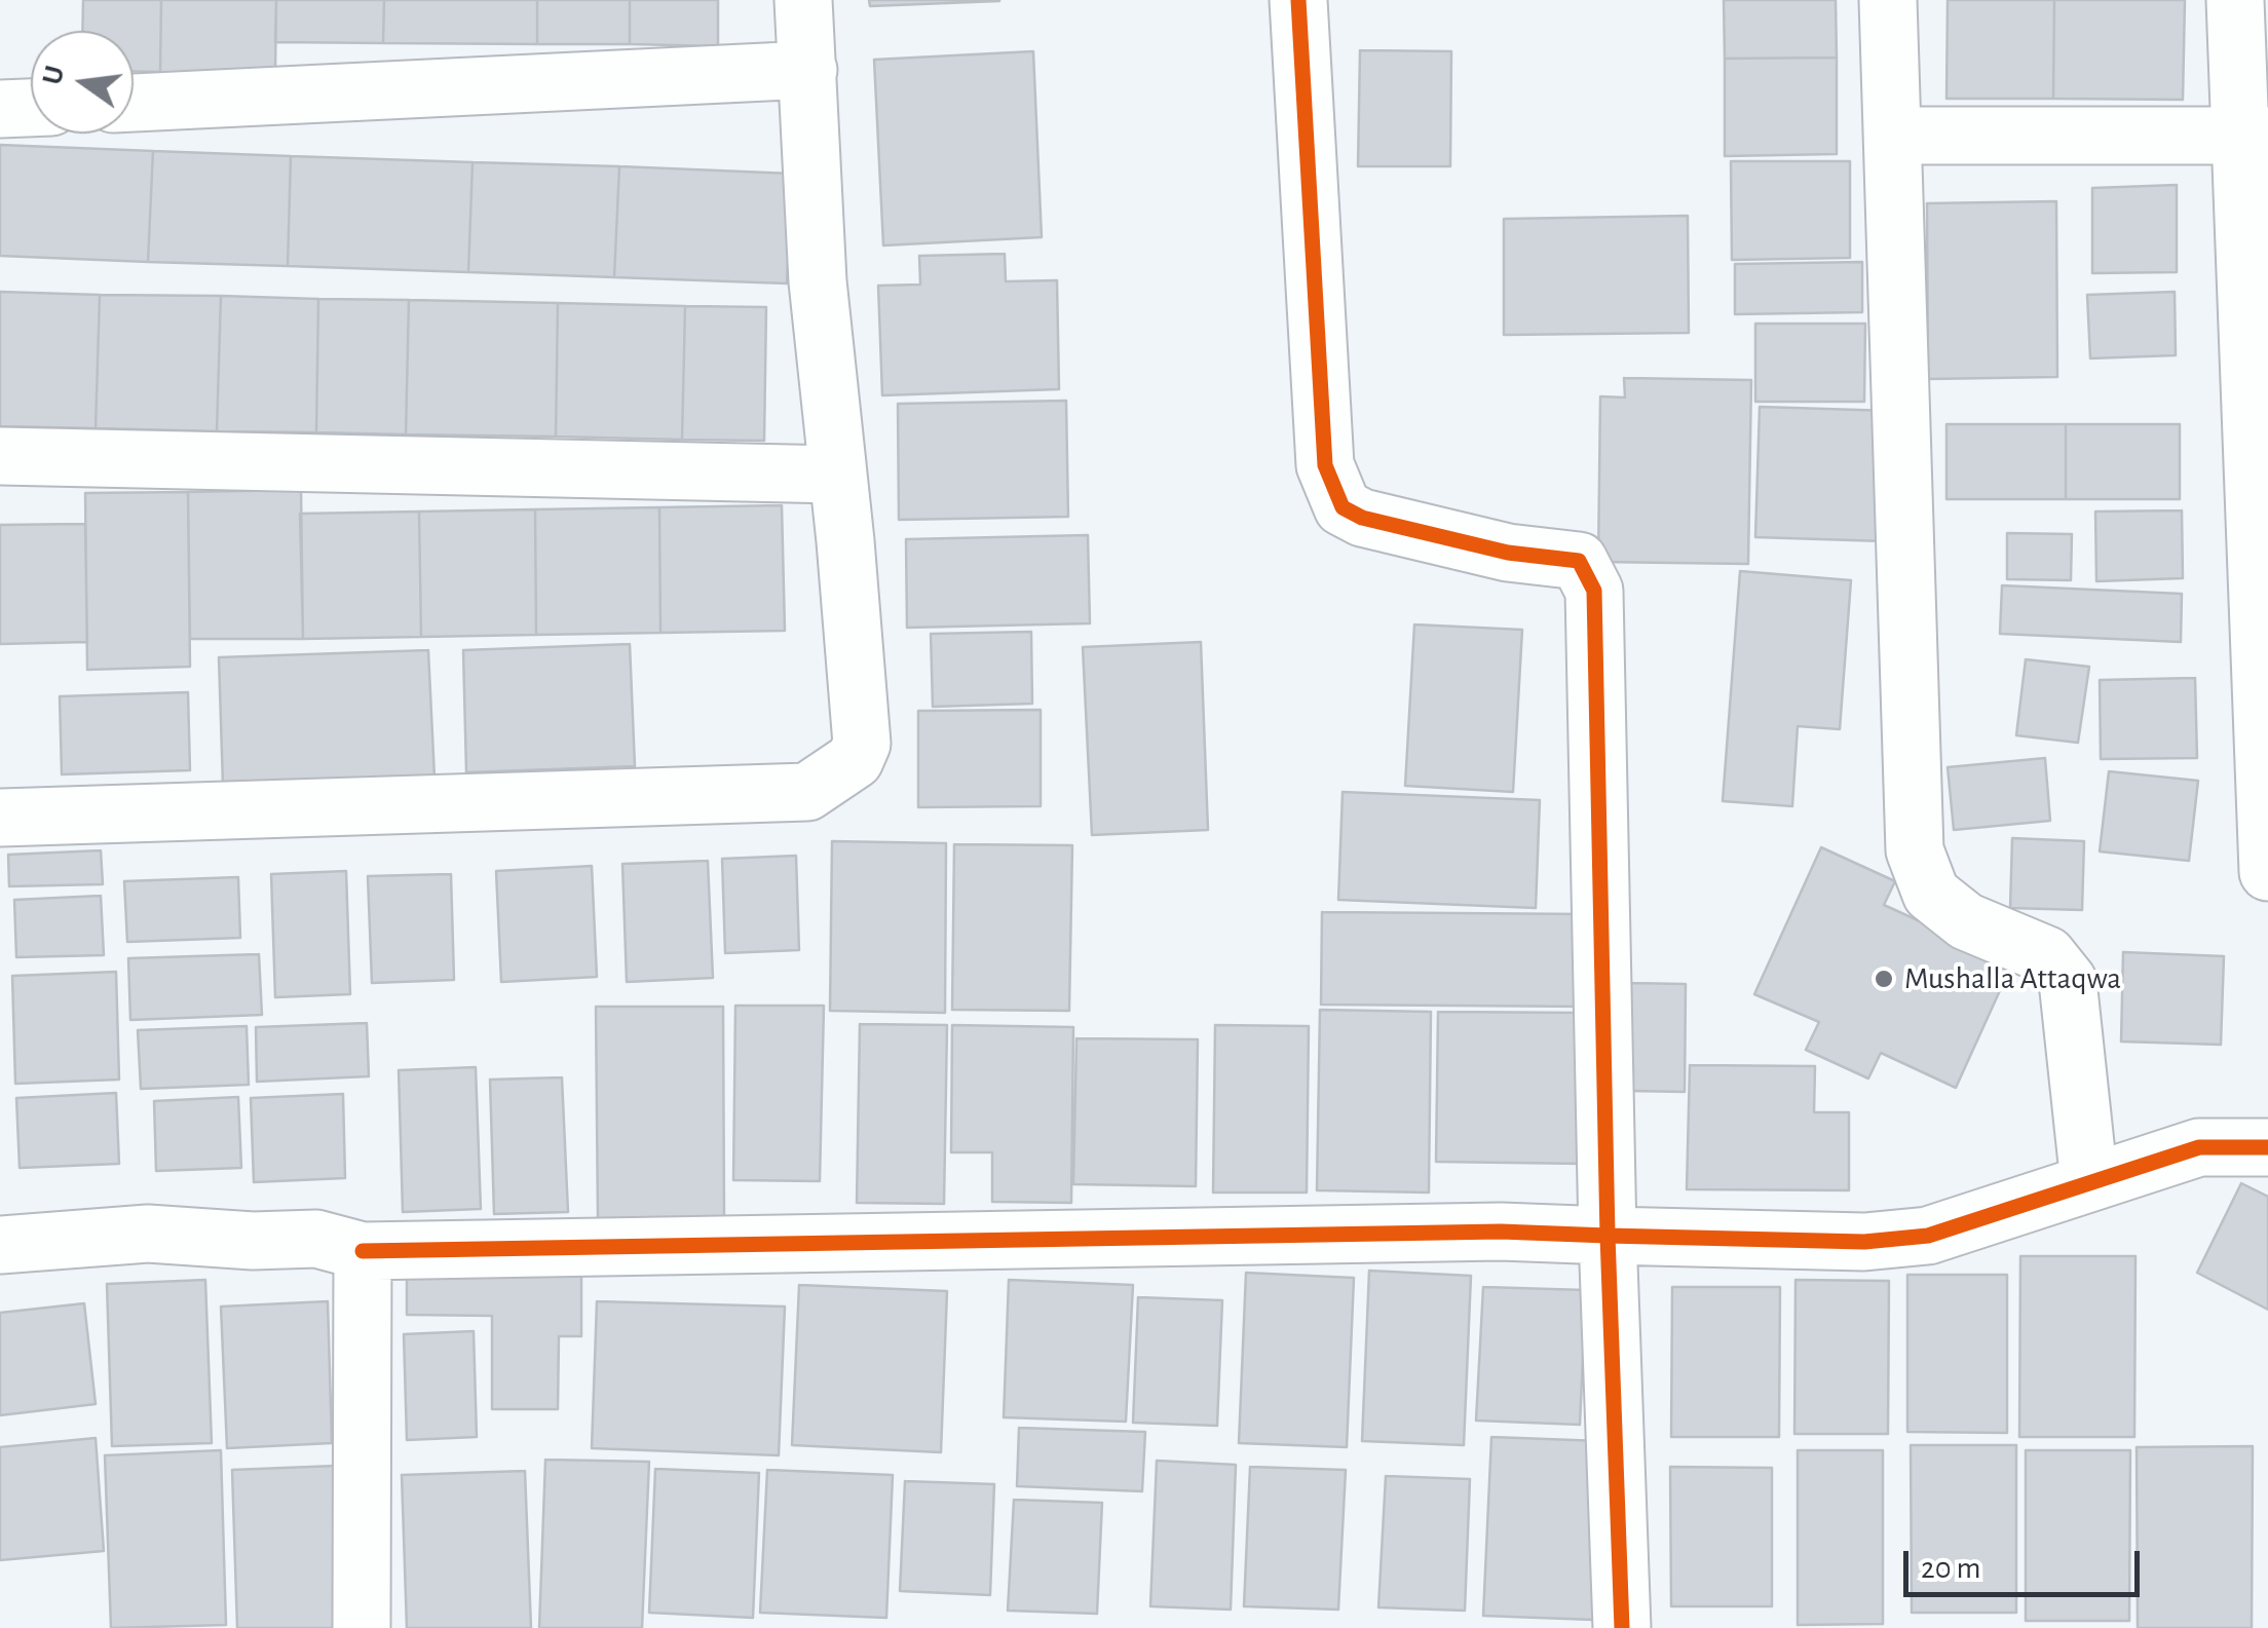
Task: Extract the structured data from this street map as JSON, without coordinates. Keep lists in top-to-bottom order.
{
  "places": ["Mushalla Attaqwa"],
  "scale_bar": "20 m",
  "north": "left"
}
